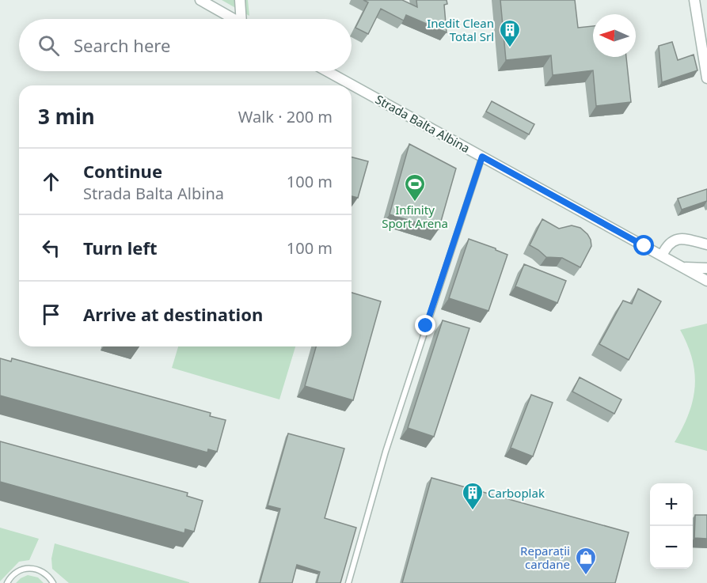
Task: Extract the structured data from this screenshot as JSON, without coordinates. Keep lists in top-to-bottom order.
{
  "streets": {
    "street": ["Strada Balta Albina"]
  },
  "places": {
    "building": ["Inedit Clean Total Srl", "Carboplak"],
    "sports": ["Infinity Sport Arena"],
    "shop": ["Reparații cardane"]
  },
  "north": "left",
  "page": {
    "search": "Search here",
    "heading": ["3 min", "Walk · 200 m"],
    "list": [
      ["Continue", "Strada Balta Albina", "100 m"],
      ["Turn left", "100 m"],
      "Arrive at destination"
    ],
    "map_buttons": ["+", "−"]
  }
}
